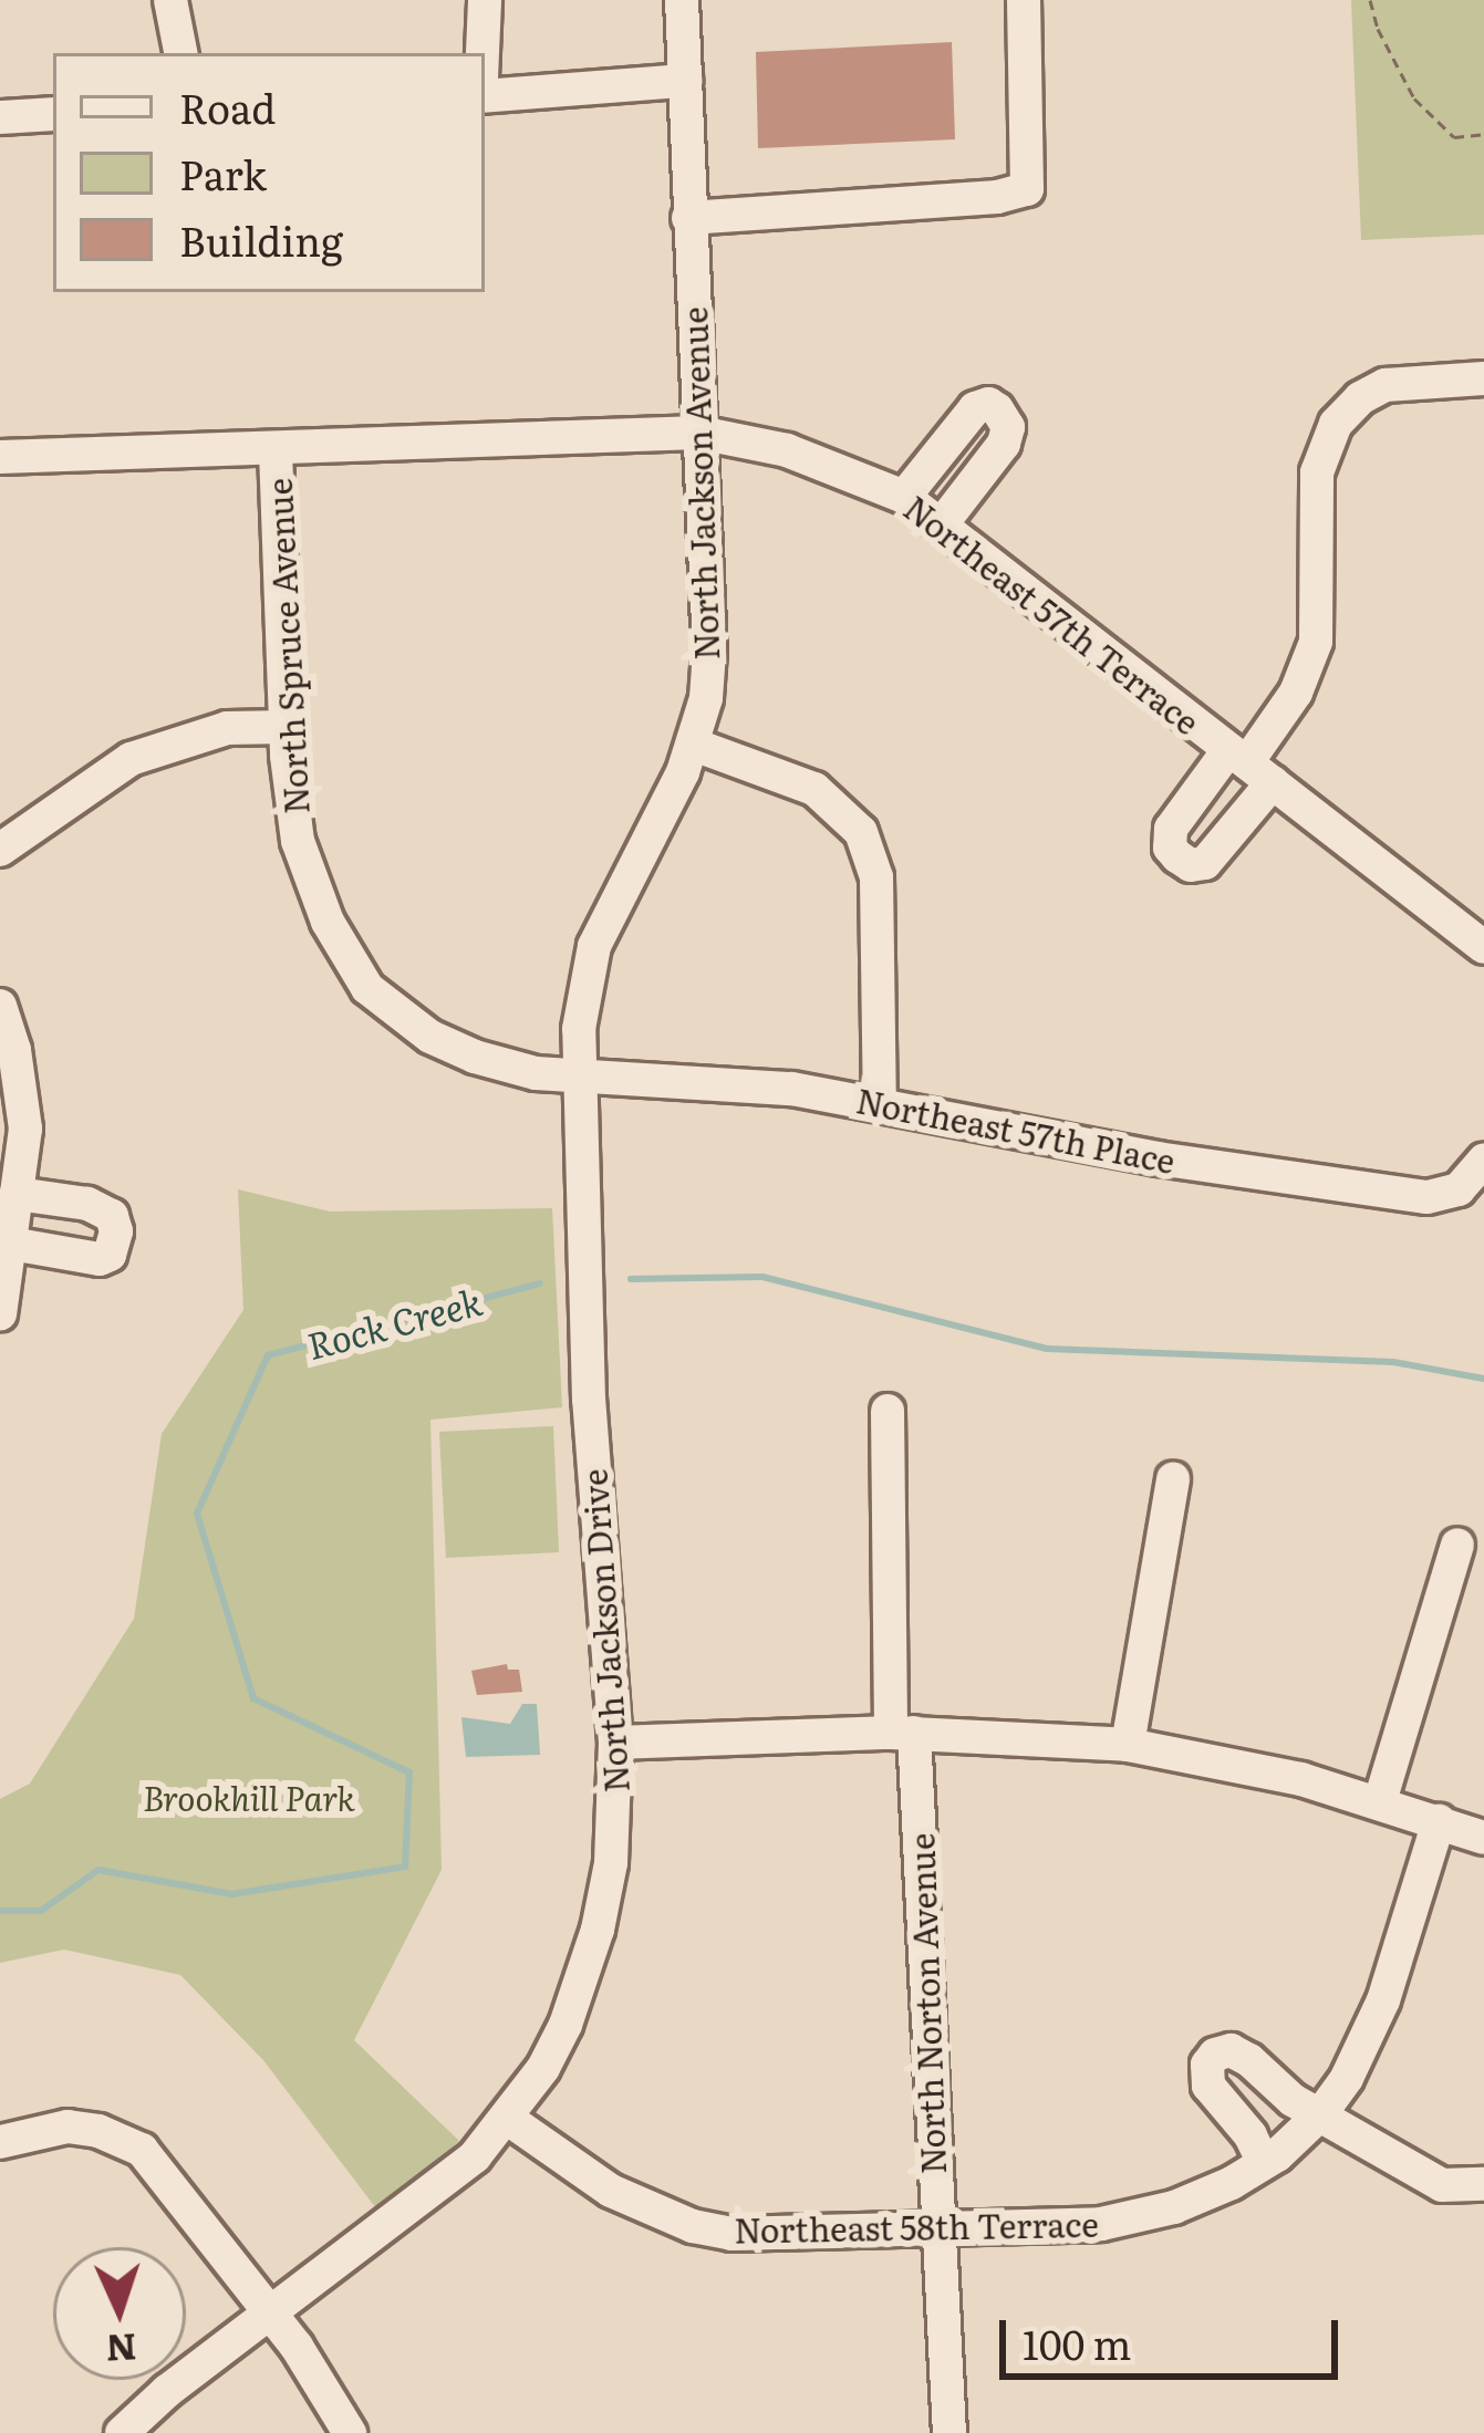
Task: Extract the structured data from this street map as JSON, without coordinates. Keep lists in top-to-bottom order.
{
  "streets": {
    "street": [
      "North Jackson Avenue",
      "Northeast 57th Terrace",
      "North Spruce Avenue",
      "Northeast 57th Place",
      "North Jackson Drive",
      "North Norton Avenue",
      "Northeast 58th Terrace"
    ]
  },
  "crossings": [
    ["North Jackson Avenue", "Northeast 57th Terrace"],
    ["North Jackson Avenue", "North Spruce Avenue"],
    ["North Jackson Avenue", "Northeast 57th Place"],
    ["North Jackson Avenue", "North Jackson Drive"],
    ["Northeast 57th Terrace", "North Spruce Avenue"],
    ["North Spruce Avenue", "Northeast 57th Place"],
    ["North Jackson Drive", "Northeast 58th Terrace"],
    ["North Norton Avenue", "Northeast 58th Terrace"]
  ],
  "water": ["Rock Creek"],
  "parks": ["Brookhill Park"],
  "legend": ["Road", "Park", "Building"],
  "scale_bar": "100 m",
  "north": "bottom"
}
